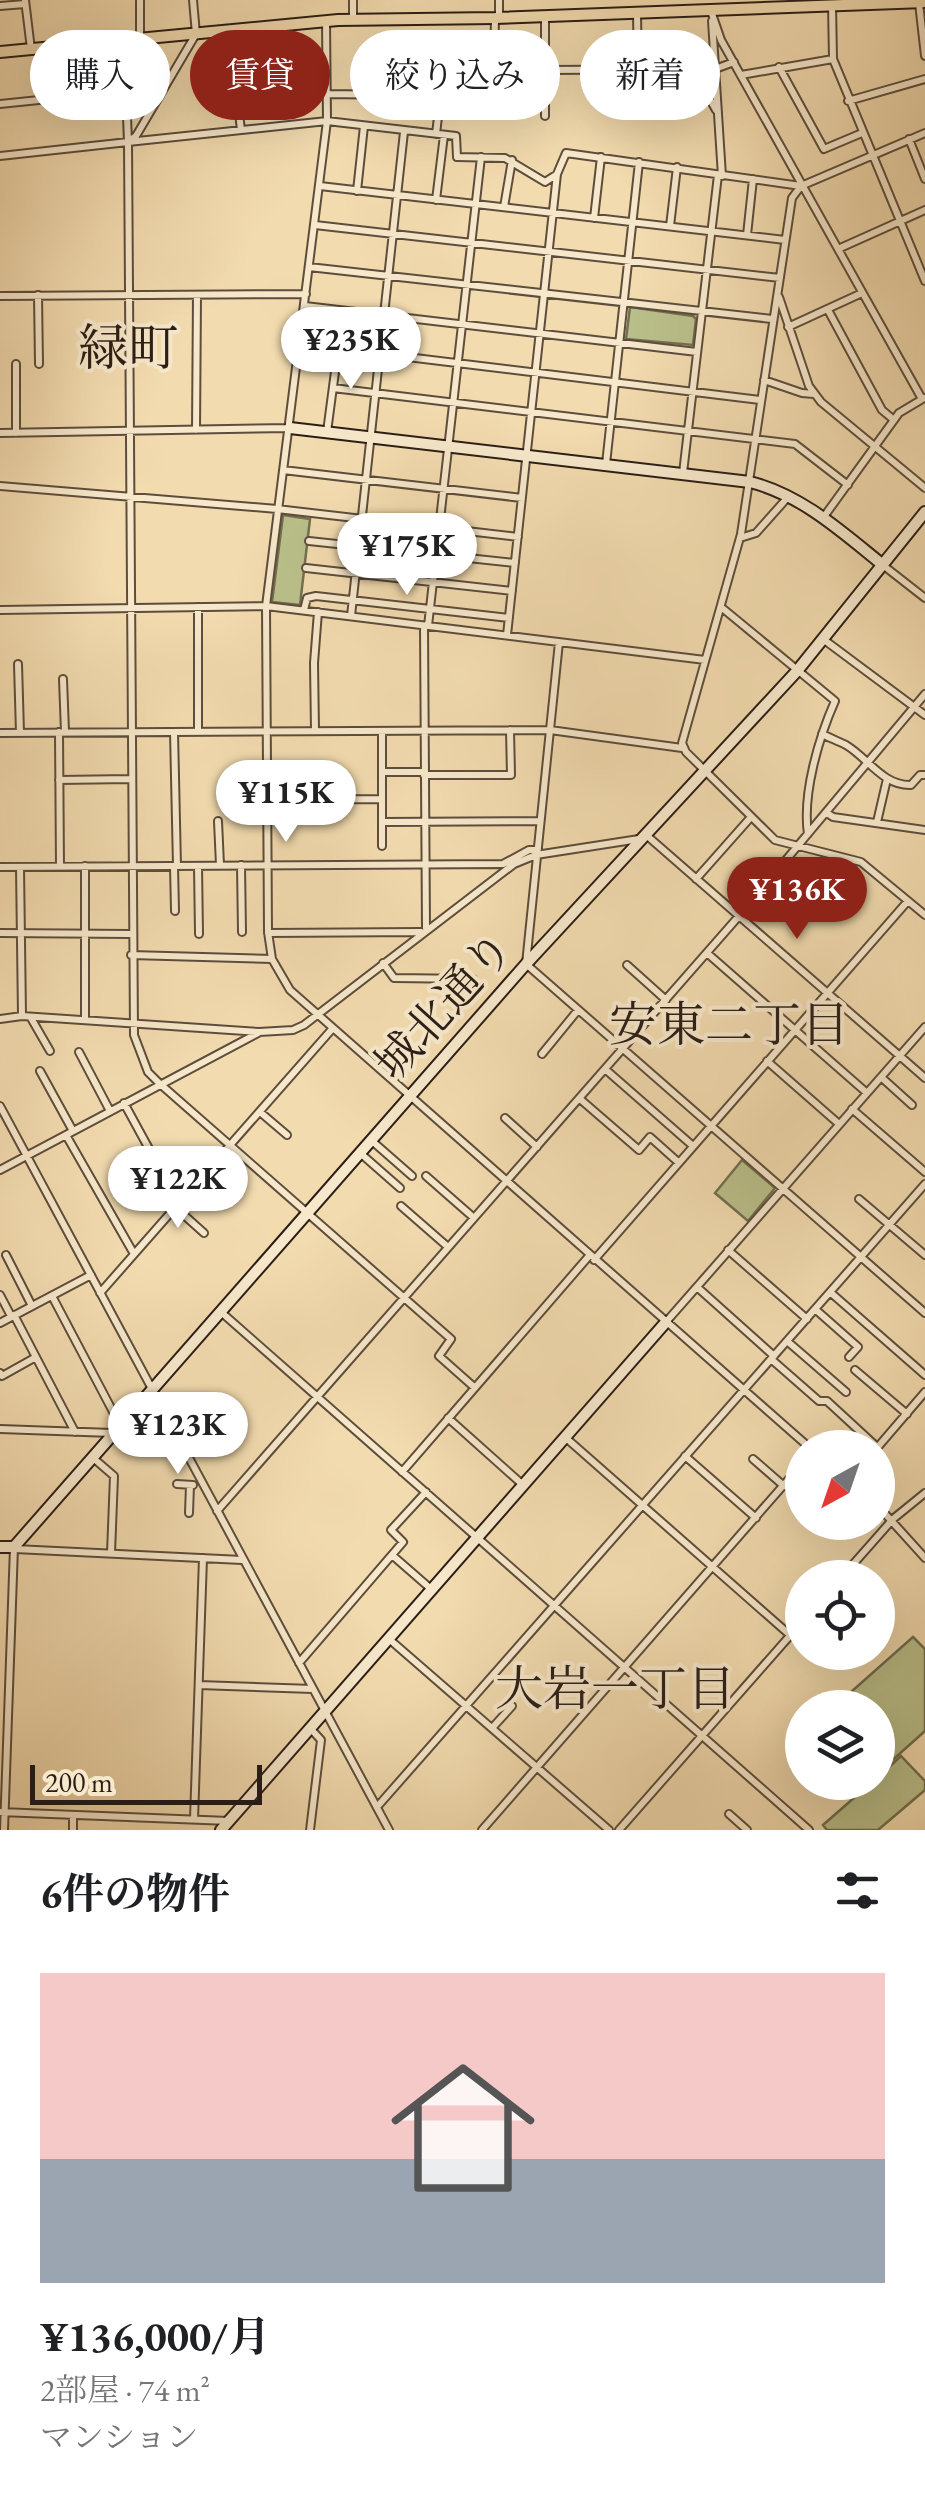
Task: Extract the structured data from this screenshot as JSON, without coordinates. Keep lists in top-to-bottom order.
{
  "streets": {
    "street": ["城北通り"]
  },
  "districts": ["緑町", "安東二丁目", "大岩一丁目"],
  "scale_bar": "200 m",
  "north": "bottom left",
  "page": {
    "chip": [
      "購入",
      "賃貸",
      "絞り込み",
      "新着"
    ],
    "price": [
      "¥235K",
      "¥175K",
      "¥115K",
      "¥136K",
      "¥122K",
      "¥123K"
    ],
    "scale": "200 m",
    "heading": "6件の物件",
    "list": [
      {
        "name": "¥136,000/月",
        "note": "2部屋 · 74 m² · マンション"
      }
    ]
  }
}
